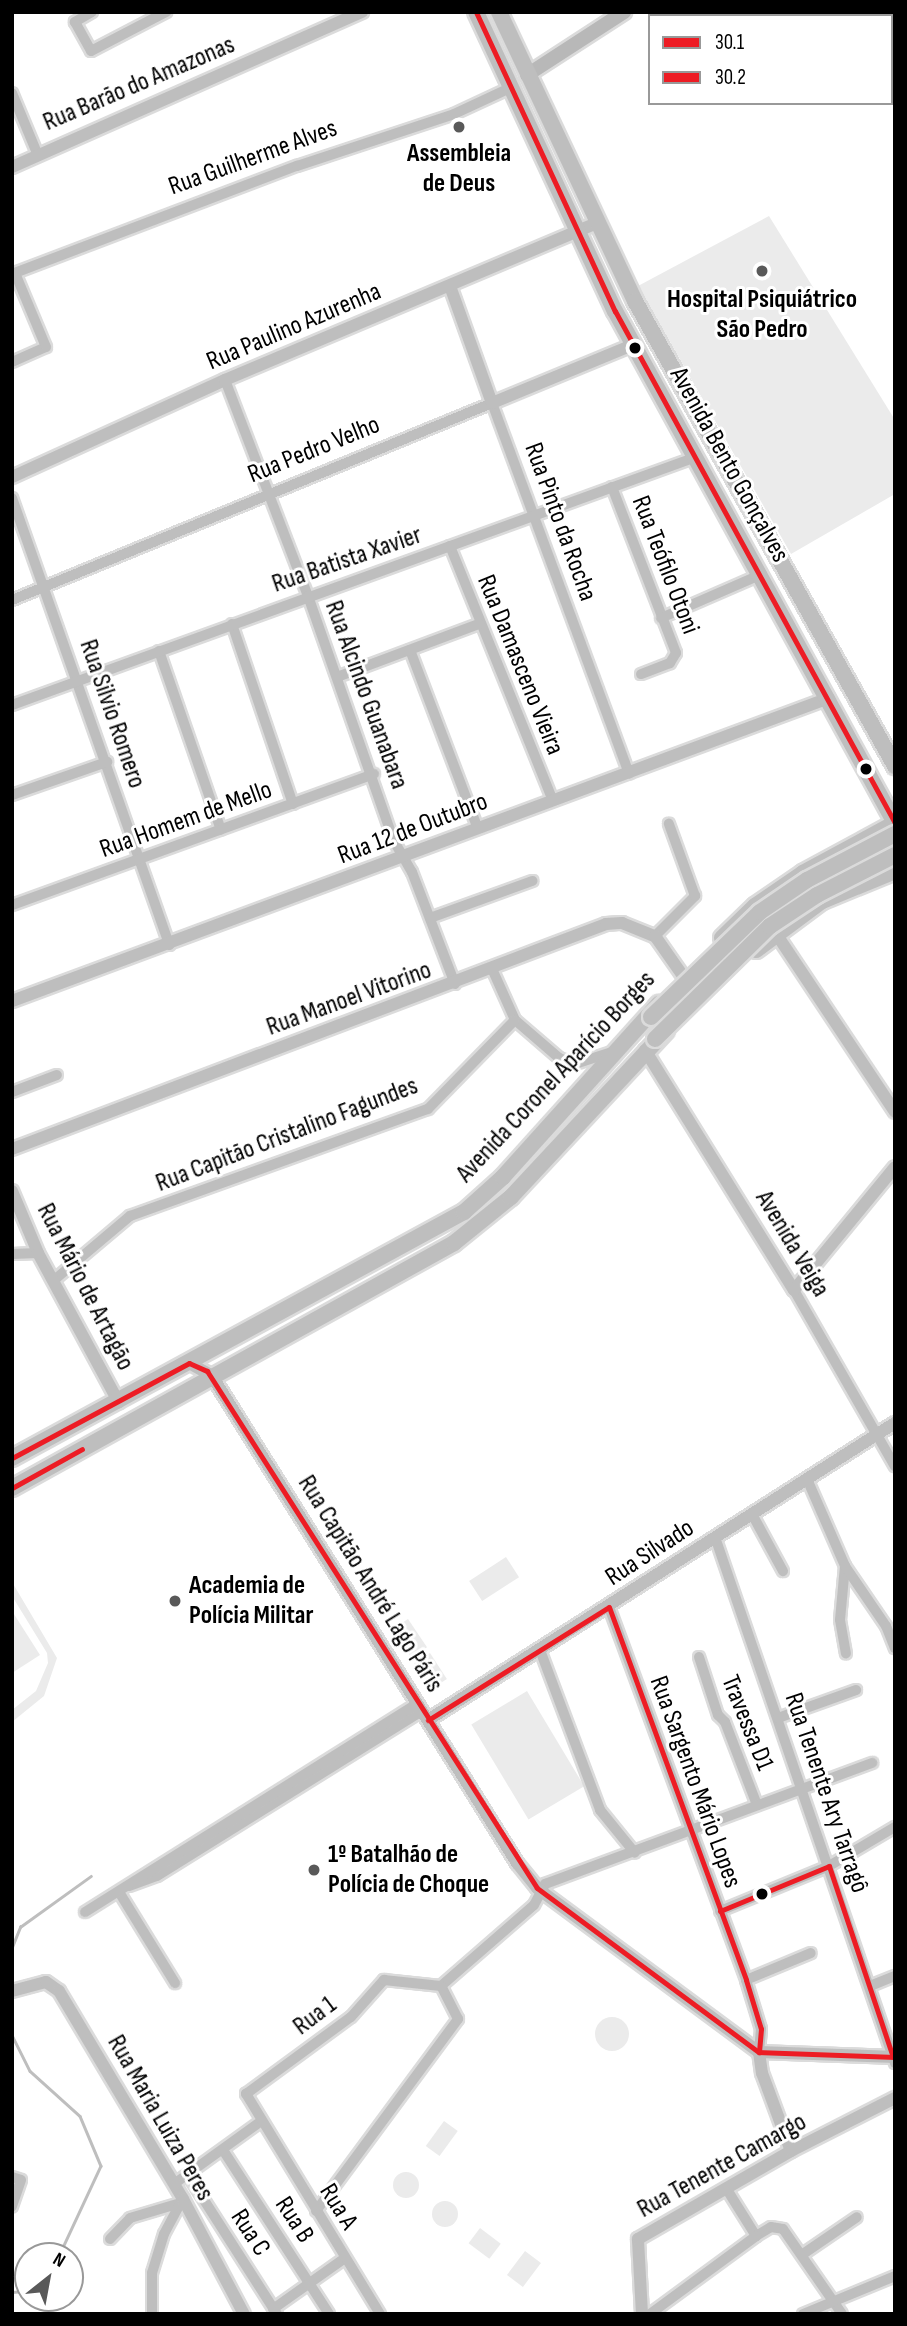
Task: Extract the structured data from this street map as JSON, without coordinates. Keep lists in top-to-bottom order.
{
  "streets": {
    "main road": ["Avenida Bento Gonçalves", "Avenida Coronel Aparício Borges"],
    "street": [
      "Rua Barão do Amazonas",
      "Rua Guilherme Alves",
      "Rua Paulino Azurenha",
      "Rua Pedro Velho",
      "Rua Pinto da Rocha",
      "Rua Batista Xavier",
      "Rua Teófilo Otoni",
      "Rua Damasceno Vieira",
      "Rua Alcindo Guanabara",
      "Rua Silvio Romero",
      "Rua Homem de Mello",
      "Rua 12 de Outubro",
      "Rua Manoel Vitorino",
      "Rua Capitão Cristalino Fagundes",
      "Avenida Veiga",
      "Rua Mário de Artagão",
      "Rua Silvado",
      "Rua Capitão André Lago Páris",
      "Travessa D1",
      "Rua Sargento Mário Lopes",
      "Rua Tenente Ary Tarragô",
      "Rua 1",
      "Rua Maria Luiza Peres",
      "Rua Tenente Camargo",
      "Rua A",
      "Rua B",
      "Rua C"
    ]
  },
  "crossings": [
    ["Rua Guilherme Alves", "Avenida Bento Gonçalves"],
    ["Rua Paulino Azurenha", "Avenida Bento Gonçalves"],
    ["Rua Paulino Azurenha", "Rua Pinto da Rocha"],
    ["Rua Paulino Azurenha", "Rua Alcindo Guanabara"],
    ["Rua Pedro Velho", "Avenida Bento Gonçalves"],
    ["Rua Pedro Velho", "Rua Pinto da Rocha"],
    ["Rua Pedro Velho", "Rua Alcindo Guanabara"],
    ["Rua Pedro Velho", "Rua Silvio Romero"],
    ["Avenida Bento Gonçalves", "Rua Batista Xavier"],
    ["Avenida Bento Gonçalves", "Rua 12 de Outubro"],
    ["Avenida Bento Gonçalves", "Avenida Coronel Aparício Borges"],
    ["Rua Pinto da Rocha", "Rua Batista Xavier"],
    ["Rua Pinto da Rocha", "Rua 12 de Outubro"],
    ["Rua Batista Xavier", "Rua Teófilo Otoni"],
    ["Rua Batista Xavier", "Rua Damasceno Vieira"],
    ["Rua Batista Xavier", "Rua Alcindo Guanabara"],
    ["Rua Batista Xavier", "Rua Silvio Romero"],
    ["Rua Damasceno Vieira", "Rua 12 de Outubro"],
    ["Rua Alcindo Guanabara", "Rua Homem de Mello"],
    ["Rua Alcindo Guanabara", "Rua 12 de Outubro"],
    ["Rua Alcindo Guanabara", "Rua Manoel Vitorino"],
    ["Rua Silvio Romero", "Rua Homem de Mello"],
    ["Rua Silvio Romero", "Rua 12 de Outubro"],
    ["Avenida Coronel Aparício Borges", "Avenida Veiga"],
    ["Avenida Coronel Aparício Borges", "Rua Mário de Artagão"],
    ["Avenida Coronel Aparício Borges", "Rua Capitão André Lago Páris"],
    ["Rua Capitão Cristalino Fagundes", "Rua Mário de Artagão"],
    ["Avenida Veiga", "Rua Silvado"],
    ["Rua Silvado", "Rua Capitão André Lago Páris"],
    ["Rua Silvado", "Rua Sargento Mário Lopes"],
    ["Rua Silvado", "Rua Tenente Ary Tarragô"],
    ["Rua Capitão André Lago Páris", "Rua Sargento Mário Lopes"],
    ["Rua 1", "Rua A"]
  ],
  "places": [
    "Assembleia de Deus",
    "Hospital Psiquiátrico São Pedro",
    "Academia de Polícia Militar",
    "1º Batalhão de Polícia de Choque"
  ],
  "lines": ["transit line 30.2", "transit line 30.1"],
  "legend": ["30.1", "30.2"],
  "north": "top right"
}
